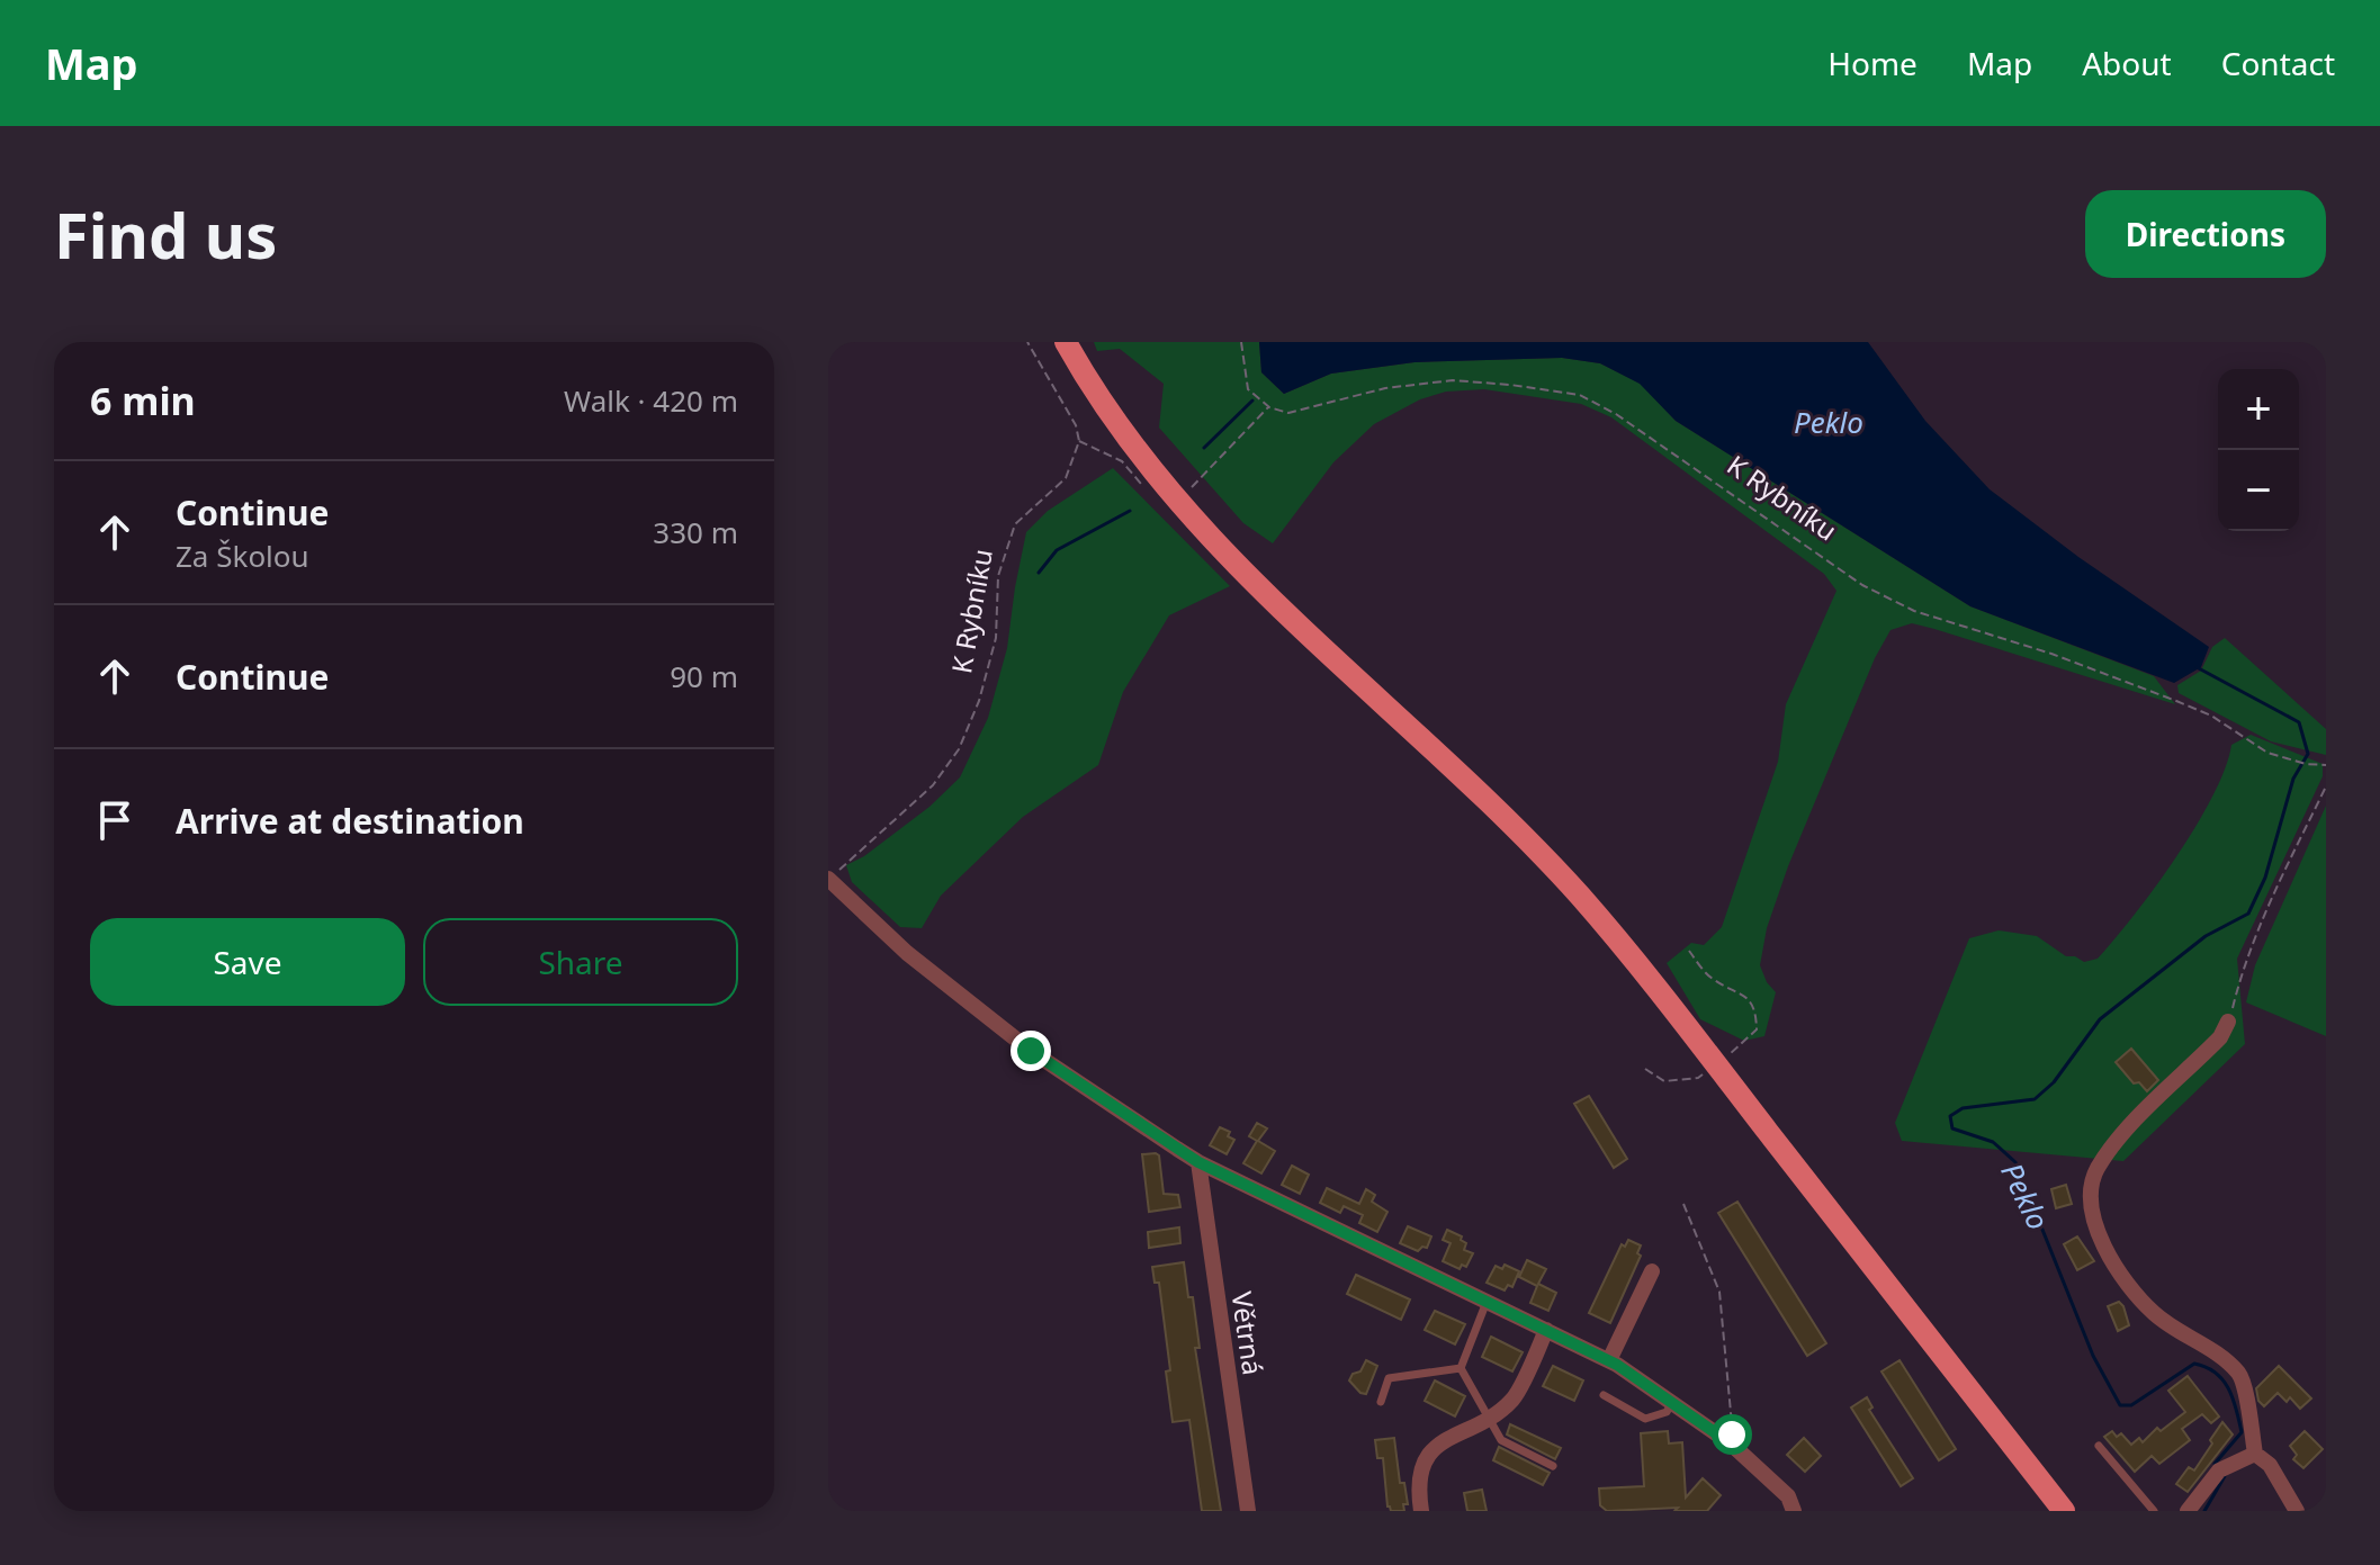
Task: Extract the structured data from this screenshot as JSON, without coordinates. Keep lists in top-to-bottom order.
{
  "streets": {
    "street": ["Větrná"],
    "path": ["K Rybníku"]
  },
  "water": ["Peklo"],
  "page": {
    "header": "Map",
    "nav": [
      "Home",
      "Map",
      "About",
      "Contact"
    ],
    "buttons": [
      "Directions",
      ["Save", "Share"]
    ],
    "title": "Find us",
    "heading": ["6 min", "Walk · 420 m"],
    "map_buttons": ["+", "−"],
    "list": [
      ["Continue", "Za Školou", "330 m"],
      ["Continue", "90 m"],
      "Arrive at destination"
    ]
  }
}
